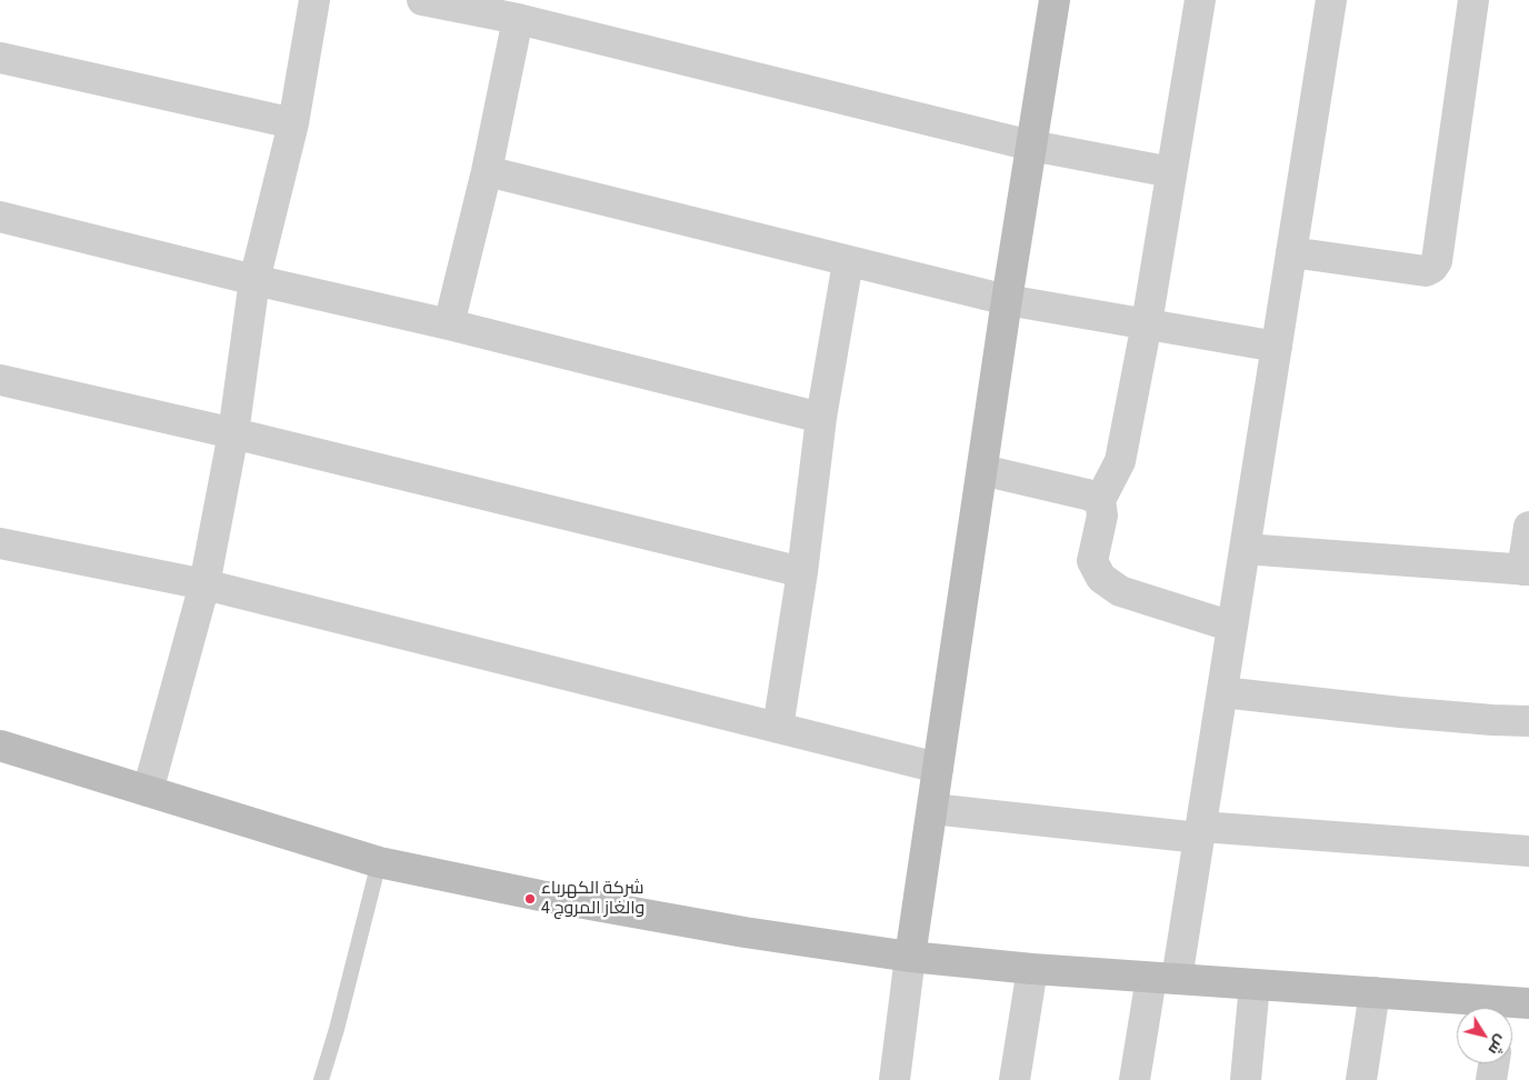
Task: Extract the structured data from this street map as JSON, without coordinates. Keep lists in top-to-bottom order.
{
  "places": ["شركة الكهرباء والغاز المروج 4"],
  "north": "bottom right"
}
